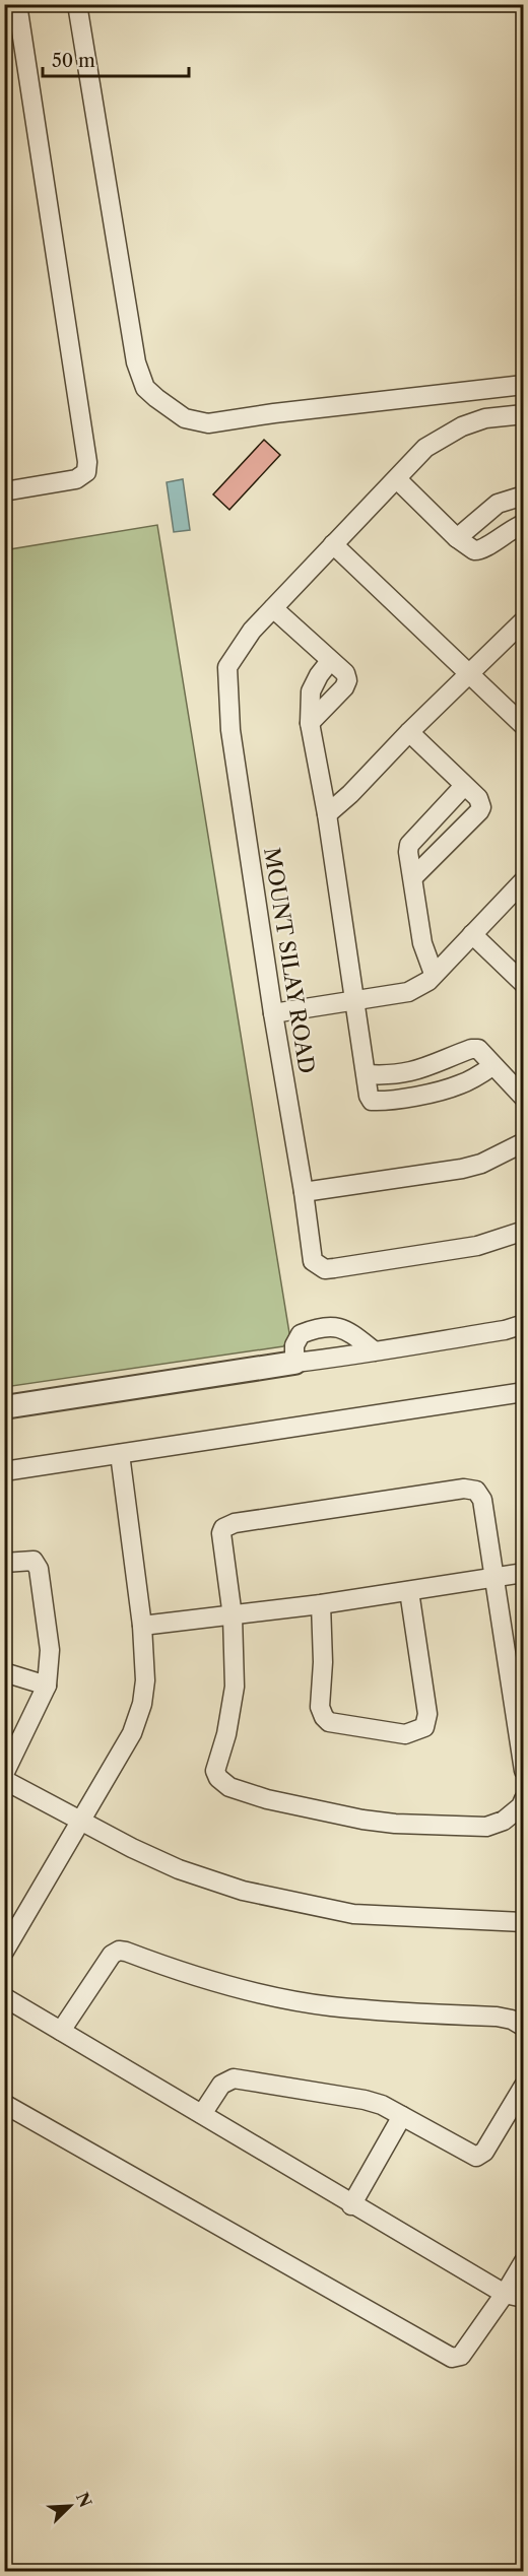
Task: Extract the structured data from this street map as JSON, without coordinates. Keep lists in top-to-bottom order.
{
  "streets": {
    "street": ["MOUNT SILAY ROAD"]
  },
  "scale_bar": "50 m",
  "north": "top right"
}
